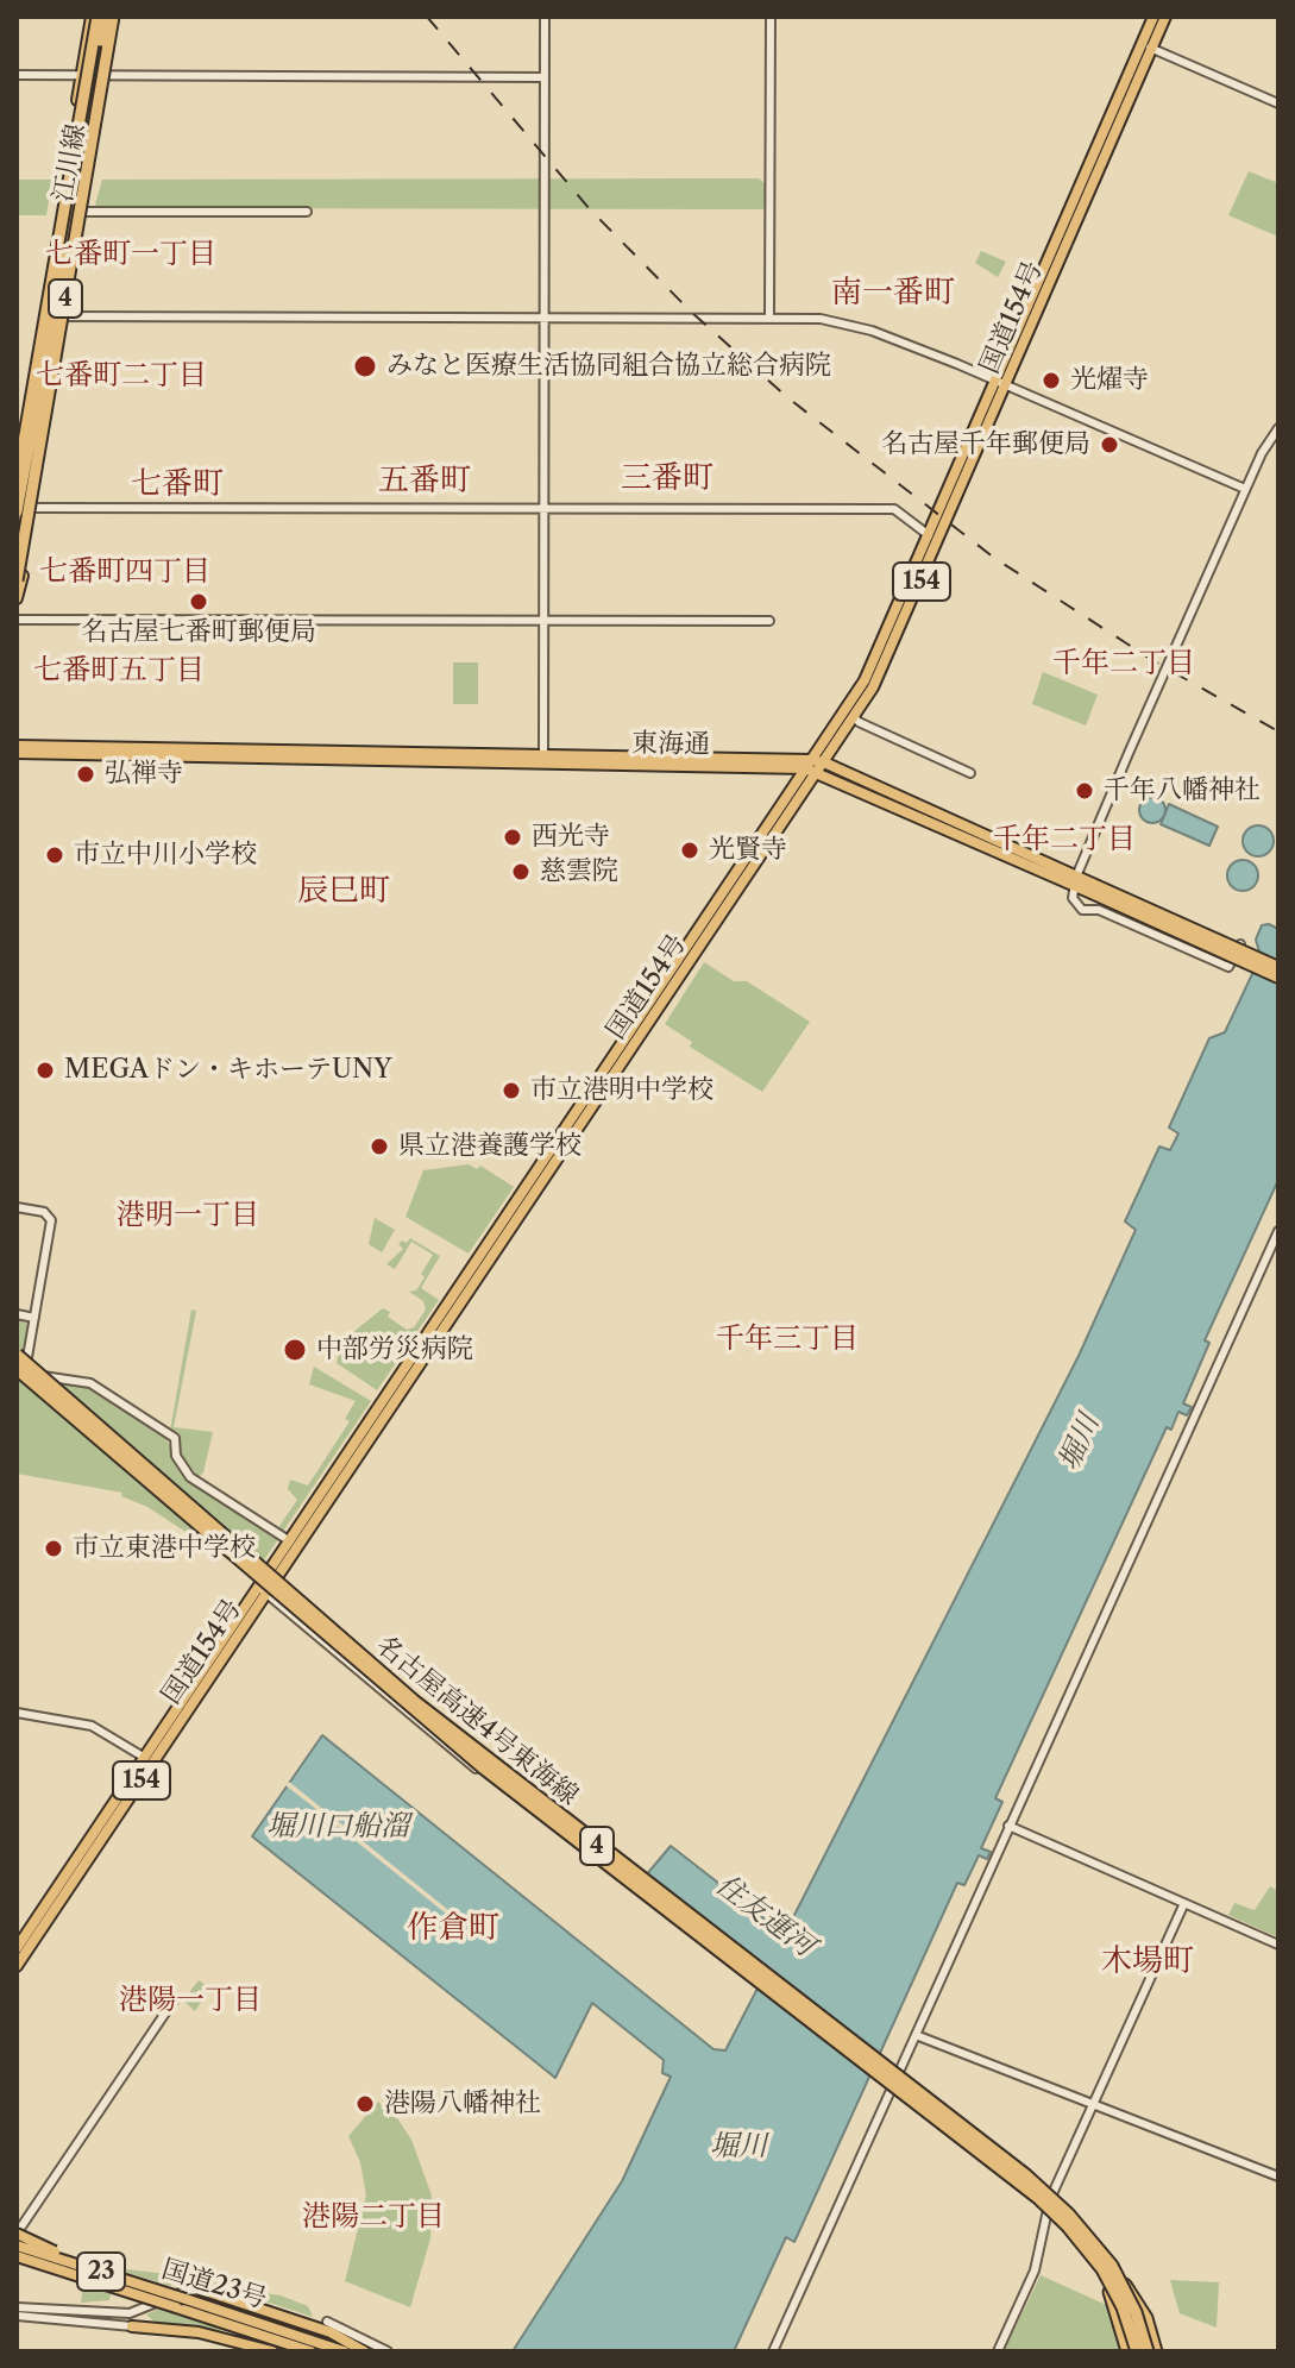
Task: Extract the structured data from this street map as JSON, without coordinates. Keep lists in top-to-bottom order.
{
  "streets": {
    "highway": ["4", "名古屋高速4号東海線"],
    "main road": [
      "江川線",
      "国道154号",
      "154",
      "東海通",
      "23",
      "国道23号"
    ]
  },
  "crossings": [
    ["江川線", "4"],
    ["国道154号", "東海通"],
    ["23", "国道23号"]
  ],
  "districts": [
    "七番町一丁目",
    "南一番町",
    "七番町二丁目",
    "三番町",
    "五番町",
    "七番町",
    "七番町四丁目",
    "千年二丁目",
    "七番町五丁目",
    "千年二丁目",
    "辰巳町",
    "港明一丁目",
    "千年三丁目",
    "作倉町",
    "木場町",
    "港陽一丁目",
    "港陽二丁目"
  ],
  "water": ["堀川", "堀川口船溜", "住友運河"],
  "places": [
    "みなと医療生活協同組合協立総合病院",
    "光燿寺",
    "名古屋千年郵便局",
    "名古屋七番町郵便局",
    "弘禅寺",
    "千年八幡神社",
    "西光寺",
    "光賢寺",
    "市立中川小学校",
    "慈雲院",
    "MEGAドン・キホーテUNY",
    "市立港明中学校",
    "県立港養護学校",
    "中部労災病院",
    "市立東港中学校",
    "港陽八幡神社"
  ]
}
